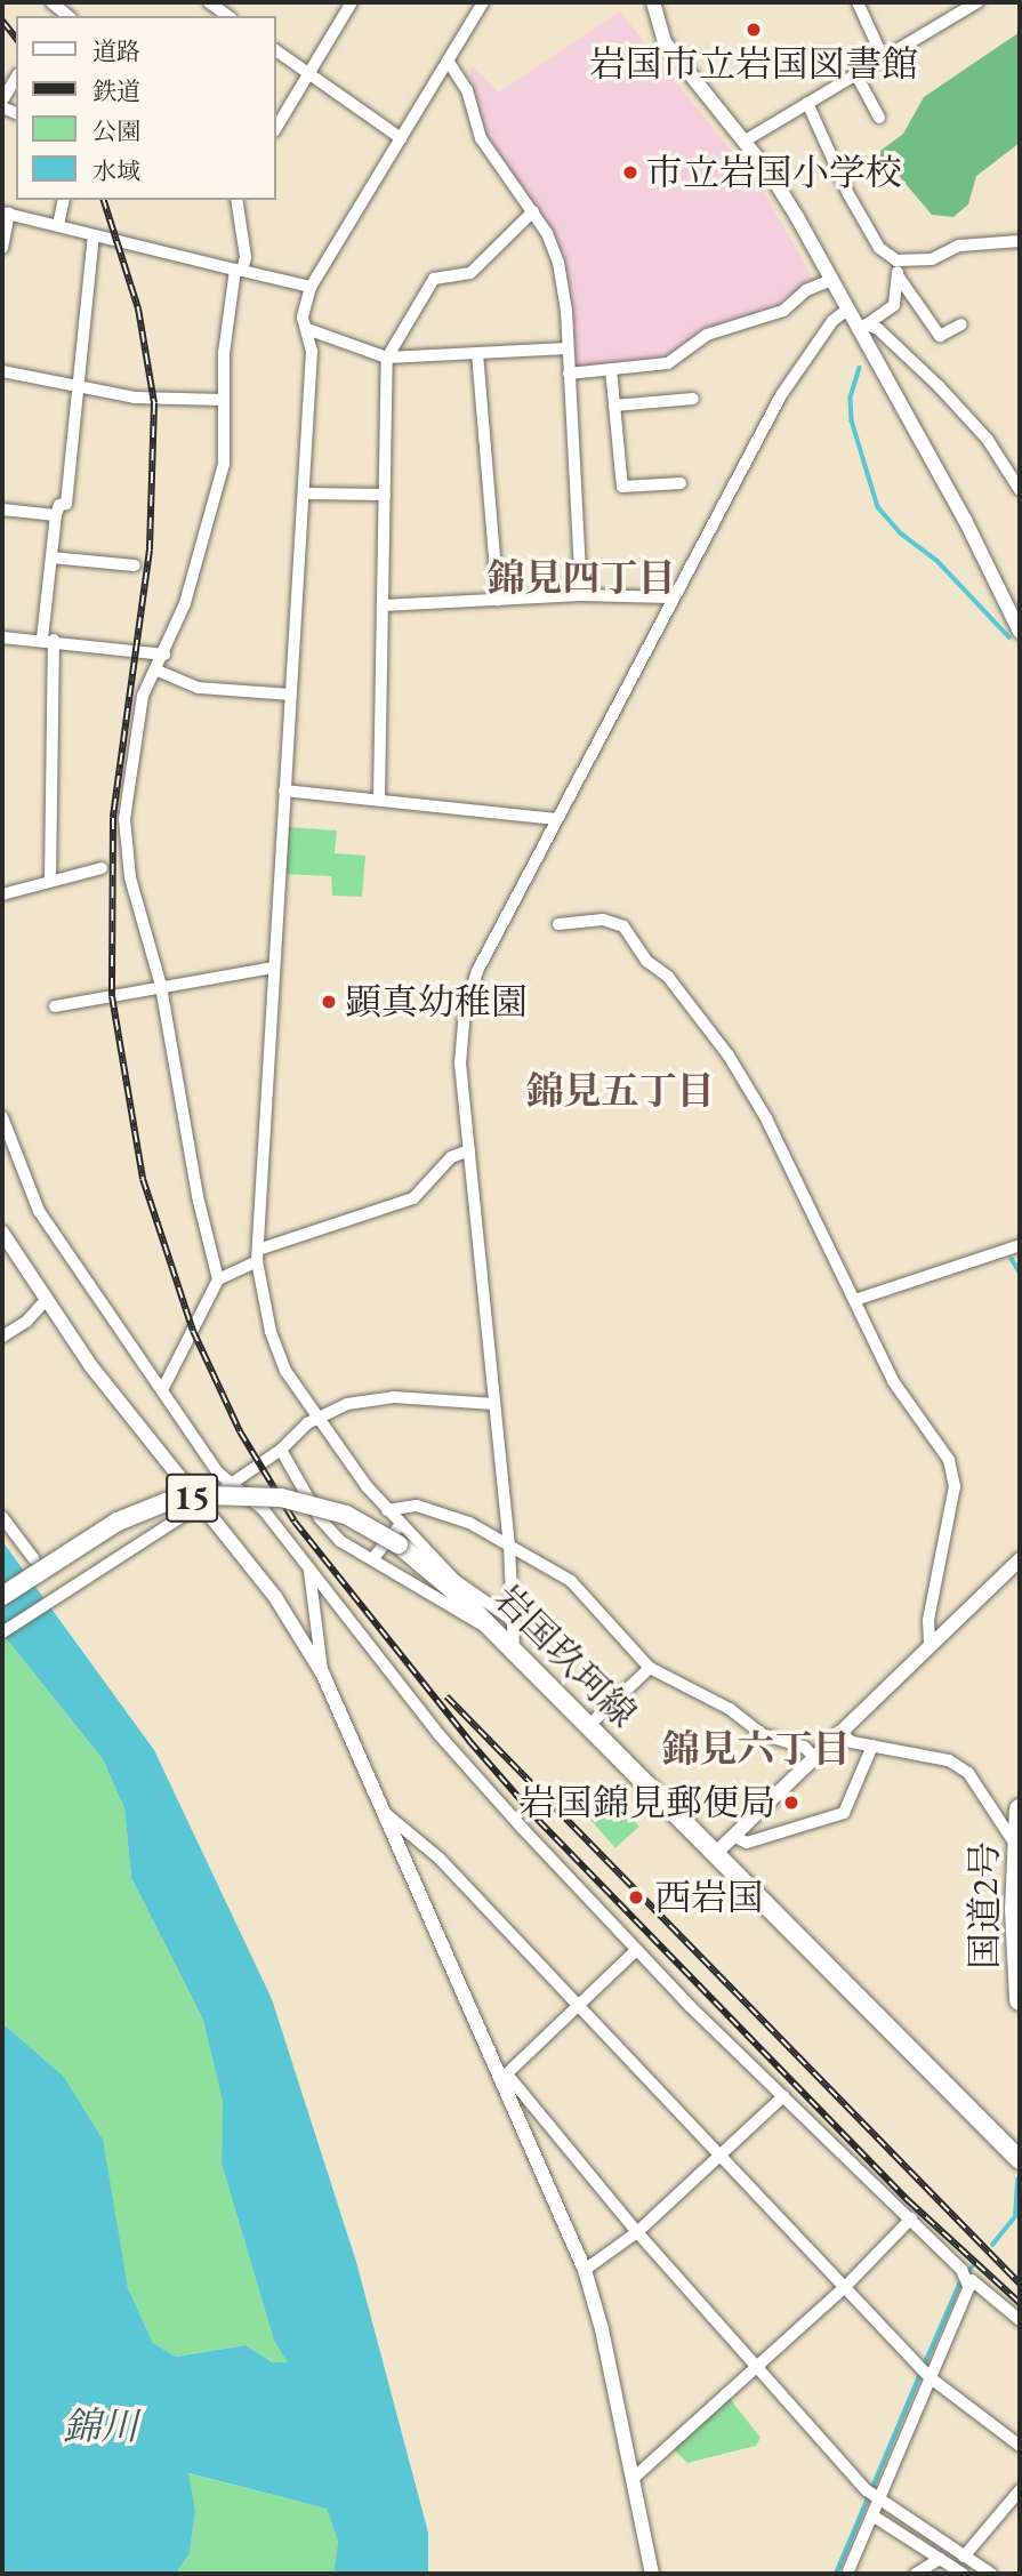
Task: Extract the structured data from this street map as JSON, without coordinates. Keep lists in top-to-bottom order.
{
  "streets": {
    "highway": ["国道2号"],
    "main road": ["15", "岩国玖珂線"]
  },
  "districts": ["錦見四丁目", "錦見五丁目", "錦見六丁目"],
  "water": ["錦川"],
  "places": [
    "岩国市立岩国図書館",
    "市立岩国小学校",
    "顕真幼稚園",
    "岩国錦見郵便局",
    "西岩国"
  ],
  "legend": [
    "道路",
    "鉄道",
    "公園",
    "水域"
  ]
}
